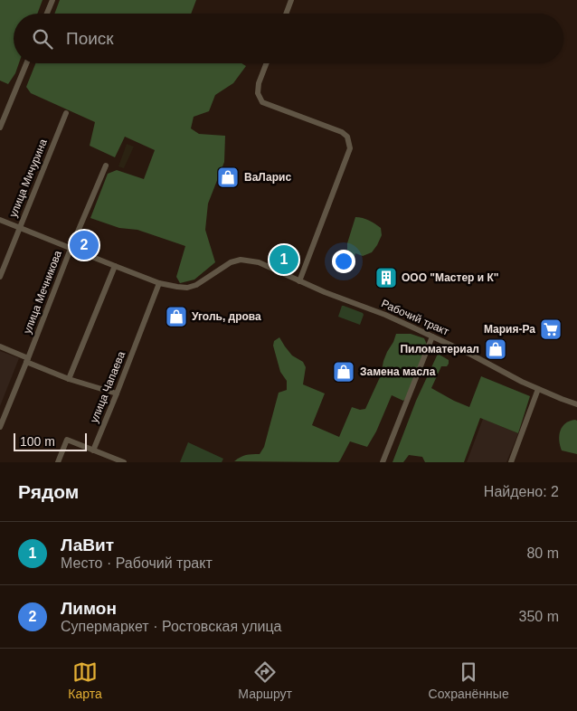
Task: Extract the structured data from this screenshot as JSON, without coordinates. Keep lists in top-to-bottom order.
{
  "streets": {
    "street": [
      "улица Мичурина",
      "улица Мечникова",
      "Рабочий тракт",
      "улица Чапаева"
    ]
  },
  "crossings": [
    ["Рабочий тракт", "улица Чапаева"]
  ],
  "places": {
    "shop": [
      "ВаЛарис",
      "Уголь, дрова",
      "Пиломатериал",
      "Замена масла"
    ],
    "building": ["ООО \"Мастер и К\""],
    "supermarket": ["Мария-Ра"]
  },
  "scale_bar": "100 m",
  "page": {
    "search": "Поиск",
    "pins": ["2", "1"],
    "scale": "100 m",
    "heading": ["Рядом", "Найдено: 2"],
    "list": [
      {
        "mark": "1",
        "name": "ЛаВит",
        "note": "Место · Рабочий тракт",
        "value": "80 m"
      },
      {
        "mark": "2",
        "name": "Лимон",
        "note": "Супермаркет · Ростовская улица",
        "value": "350 m"
      }
    ],
    "nav": ["Карта", "Маршрут", "Сохранённые"]
  }
}
